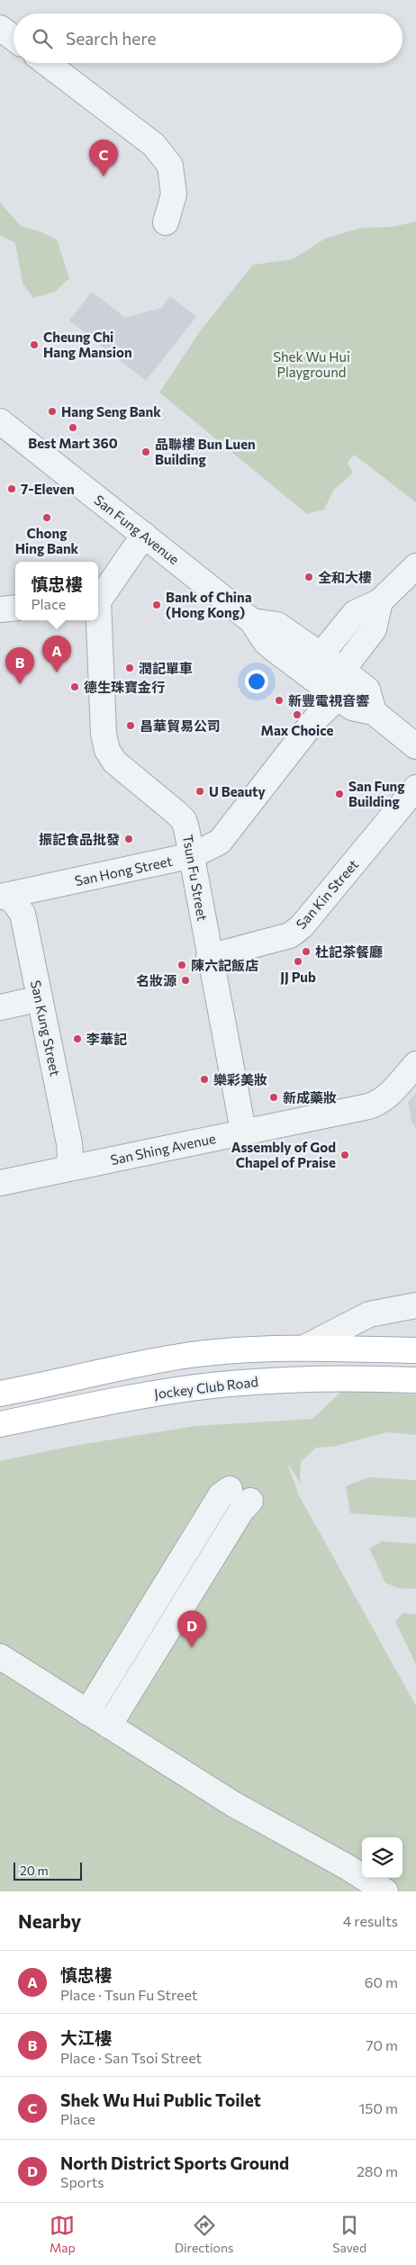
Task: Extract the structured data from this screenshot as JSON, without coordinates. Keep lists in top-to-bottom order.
{
  "streets": {
    "main road": ["Jockey Club Road"],
    "street": [
      "San Fung Avenue",
      "San Hong Street",
      "Tsun Fu Street",
      "San Kin Street",
      "San Kung Street",
      "San Shing Avenue"
    ]
  },
  "crossings": [
    ["San Fung Avenue", "San Hong Street"],
    ["San Fung Avenue", "Tsun Fu Street"],
    ["San Hong Street", "Tsun Fu Street"],
    ["San Hong Street", "San Kung Street"],
    ["Tsun Fu Street", "San Kin Street"],
    ["Tsun Fu Street", "San Shing Avenue"],
    ["San Kung Street", "San Shing Avenue"]
  ],
  "parks": ["Shek Wu Hui Playground"],
  "places": [
    "Cheung Chi Hang Mansion",
    "Hang Seng Bank",
    "Best Mart 360",
    "品聯樓 Bun Luen Building",
    "7-Eleven",
    "Chong Hing Bank",
    "全和大樓",
    "Bank of China (Hong Kong)",
    "潤記單車",
    "德生珠寶金行",
    "新豐電視音響",
    "Max Choice",
    "昌華貿易公司",
    "U Beauty",
    "San Fung Building",
    "振記食品批發",
    "杜記茶餐廳",
    "JJ Pub",
    "陳六記飯店",
    "名妝源",
    "李華記",
    "樂彩美妝",
    "新成藥妝",
    "Assembly of God Chapel of Praise"
  ],
  "scale_bar": "20 m",
  "page": {
    "search": "Search here",
    "pins": [
      "C",
      "A",
      "B",
      "D"
    ],
    "popup": ["慎忠樓", "Place"],
    "scale": "20 m",
    "heading": ["Nearby", "4 results"],
    "list": [
      {
        "mark": "A",
        "name": "慎忠樓",
        "note": "Place · Tsun Fu Street",
        "value": "60 m"
      },
      {
        "mark": "B",
        "name": "大江樓",
        "note": "Place · San Tsoi Street",
        "value": "70 m"
      },
      {
        "mark": "C",
        "name": "Shek Wu Hui Public Toilet",
        "note": "Place",
        "value": "150 m"
      },
      {
        "mark": "D",
        "name": "North District Sports Ground",
        "note": "Sports",
        "value": "280 m"
      }
    ],
    "nav": ["Map", "Directions", "Saved"]
  }
}
